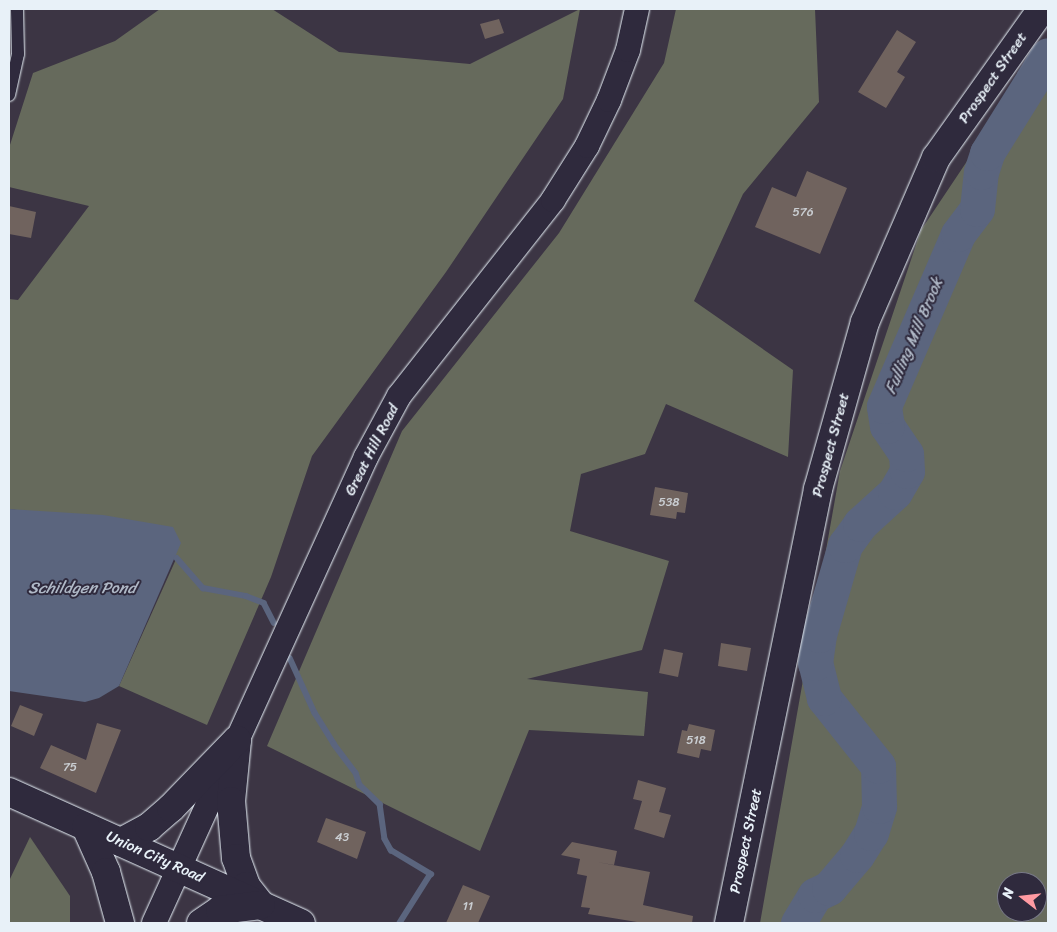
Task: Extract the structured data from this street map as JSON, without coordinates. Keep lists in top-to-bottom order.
{
  "streets": {
    "main road": ["Prospect Street", "Union City Road"],
    "street": ["Great Hill Road"]
  },
  "crossings": [
    ["Great Hill Road", "Union City Road"]
  ],
  "water": ["Fulling Mill Brook", "Schildgen Pond"],
  "house_numbers": [
    "576",
    "538",
    "518",
    "75",
    "43",
    "11"
  ],
  "north": "left"
}
